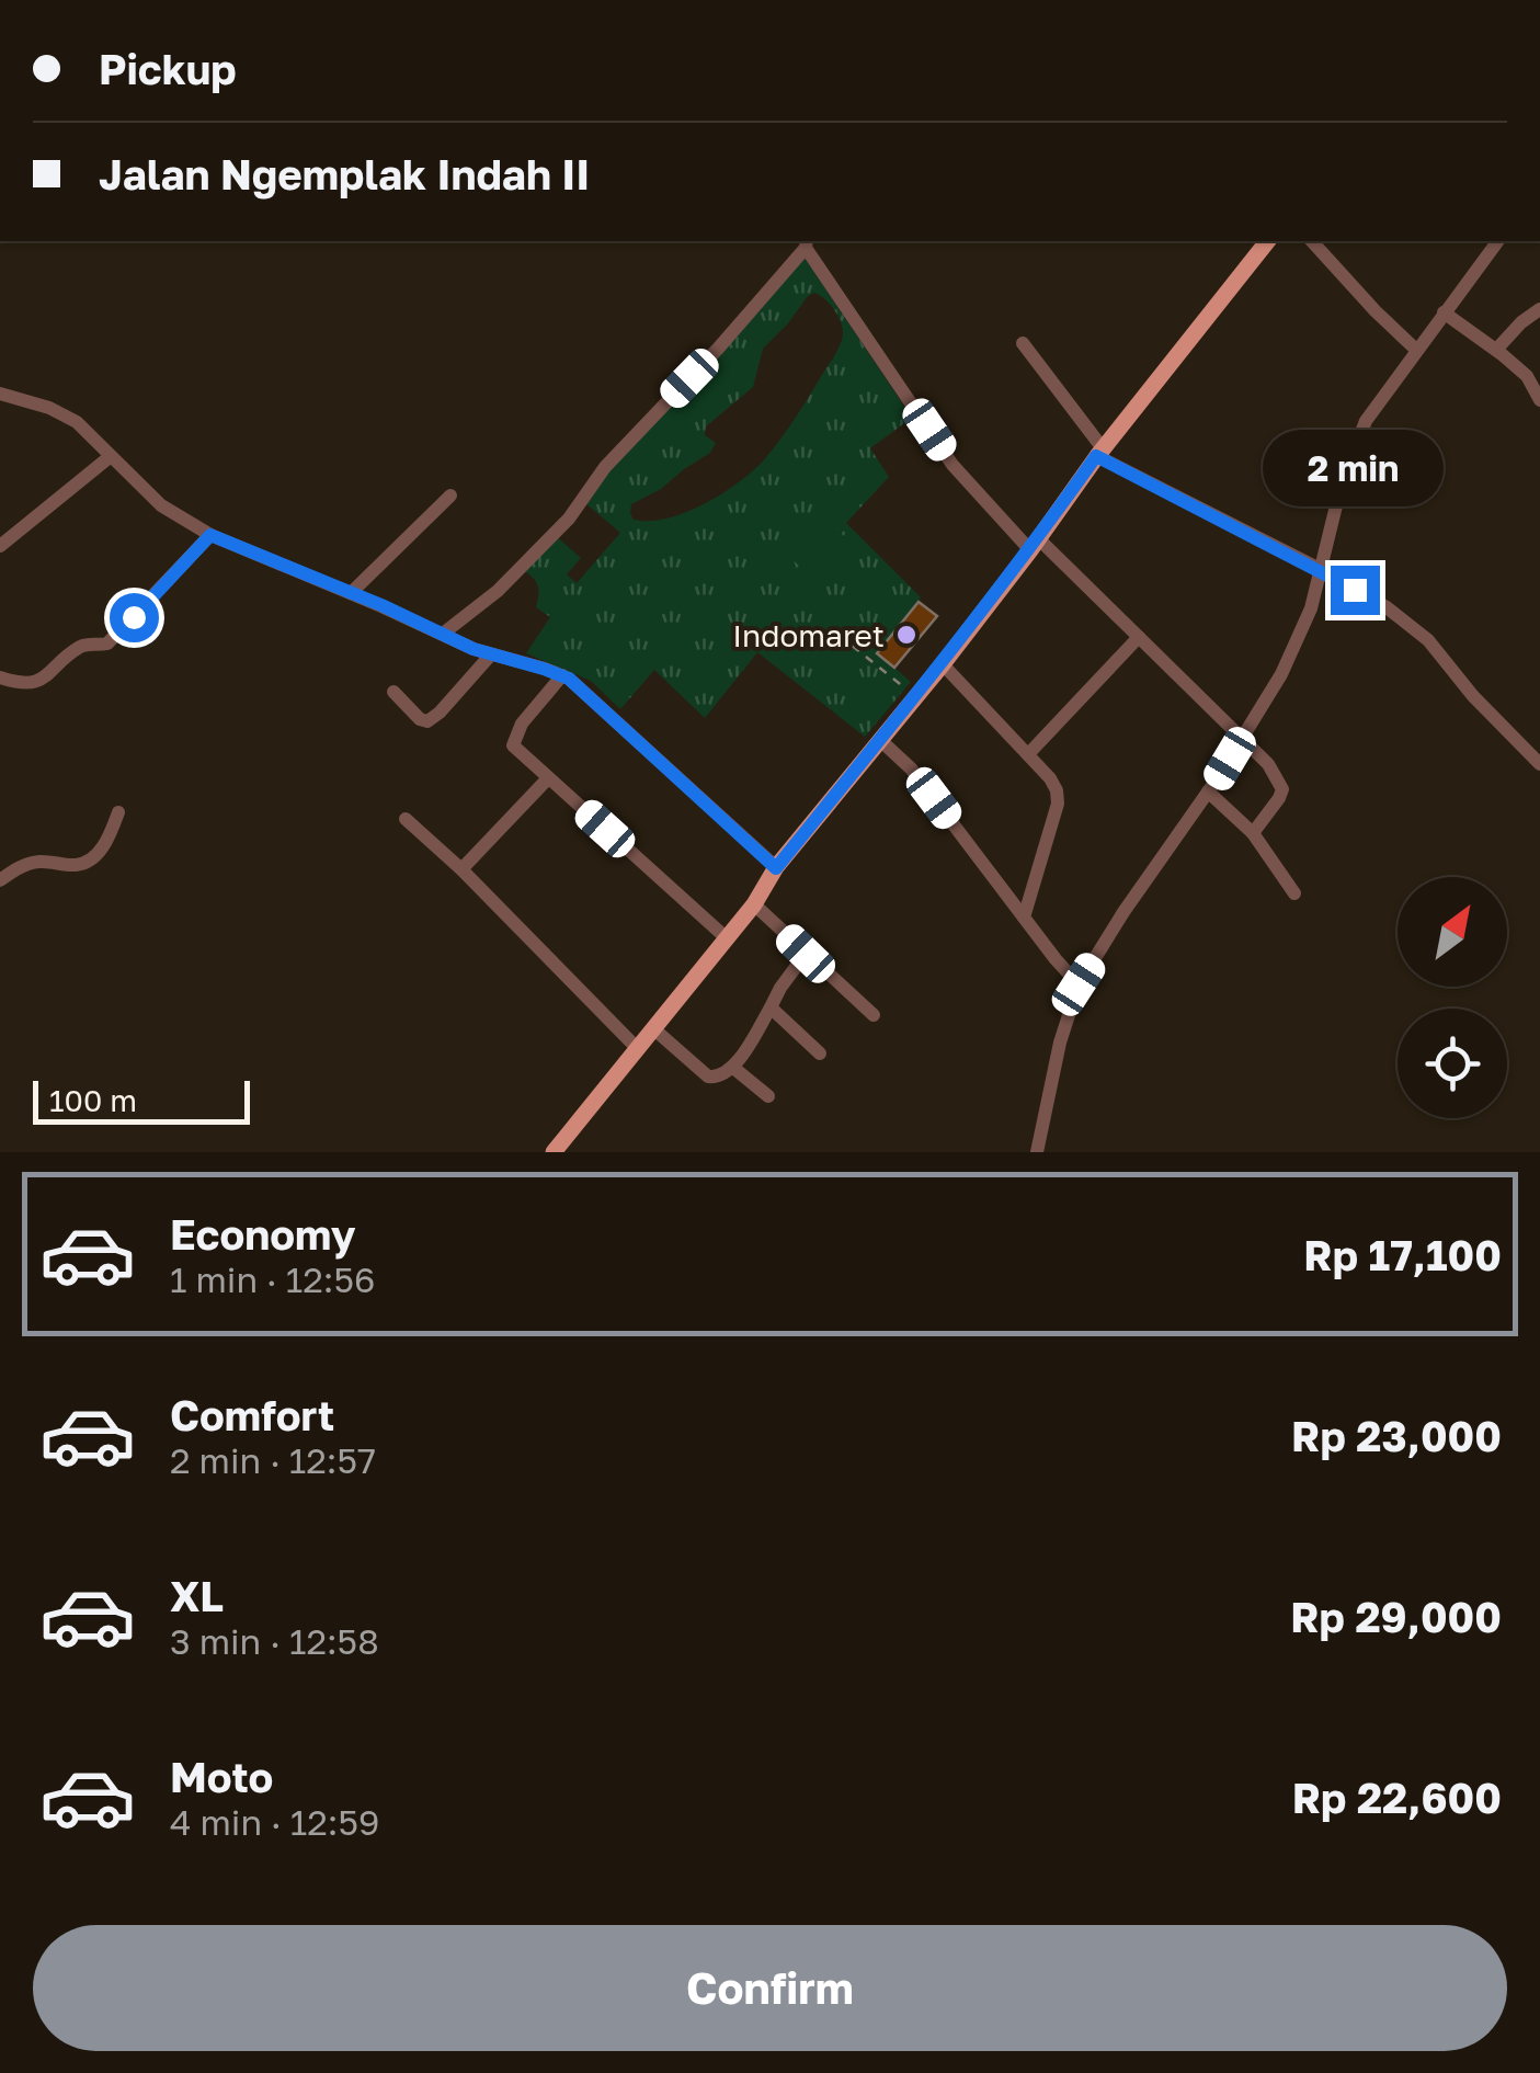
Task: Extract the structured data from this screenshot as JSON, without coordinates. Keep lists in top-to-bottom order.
{
  "places": ["Indomaret"],
  "scale_bar": "100 m",
  "north": "top right",
  "page": {
    "banner": ["Pickup", "Jalan Ngemplak Indah II"],
    "bubble": "2 min",
    "scale": "100 m",
    "list": [
      {
        "name": "Economy",
        "note": "1 min · 12:56",
        "value": "Rp 17,100"
      },
      {
        "name": "Comfort",
        "note": "2 min · 12:57",
        "value": "Rp 23,000"
      },
      {
        "name": "XL",
        "note": "3 min · 12:58",
        "value": "Rp 29,000"
      },
      {
        "name": "Moto",
        "note": "4 min · 12:59",
        "value": "Rp 22,600"
      }
    ],
    "buttons": "Confirm"
  }
}
